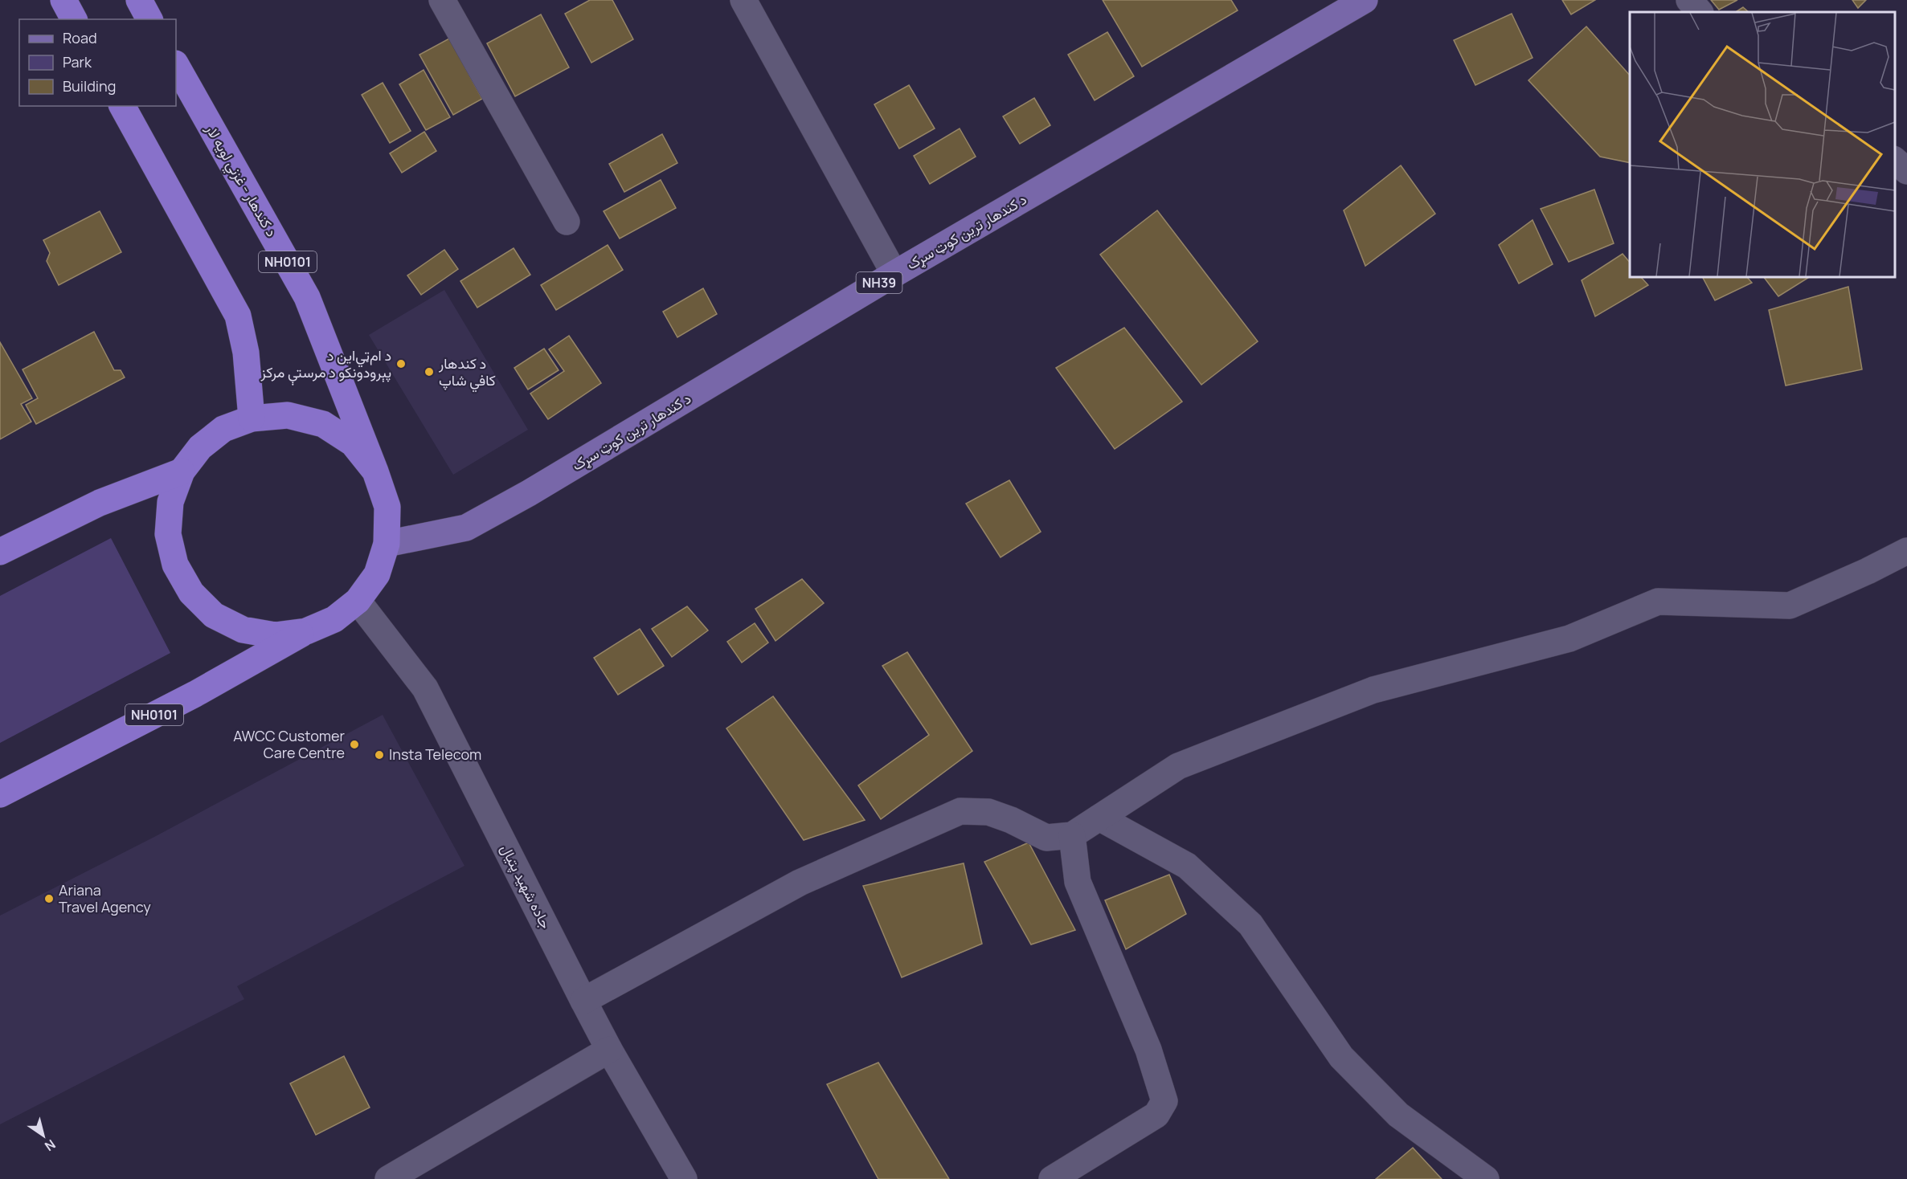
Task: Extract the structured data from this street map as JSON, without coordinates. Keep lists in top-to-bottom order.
{
  "streets": {
    "highway": ["د کندهار - غزني لويه لار", "NH0101"],
    "main road": ["د کندهار ترين کوټ سړک", "NH39"],
    "street": ["جاده شهید پتیال"]
  },
  "crossings": [
    ["د کندهار - غزني لويه لار", "د کندهار ترين کوټ سړک"],
    ["د کندهار - غزني لويه لار", "NH0101"],
    ["د کندهار ترين کوټ سړک", "NH0101"],
    ["NH0101", "جاده شهید پتیال"]
  ],
  "places": [
    "د ام‌ټي‌اين د پېرودونکو د مرستې مرکز",
    "د کندهار کافي شاپ",
    "AWCC Customer Care Centre",
    "Insta Telecom",
    "Ariana Travel Agency"
  ],
  "legend": ["Road", "Park", "Building"],
  "north": "bottom right"
}
